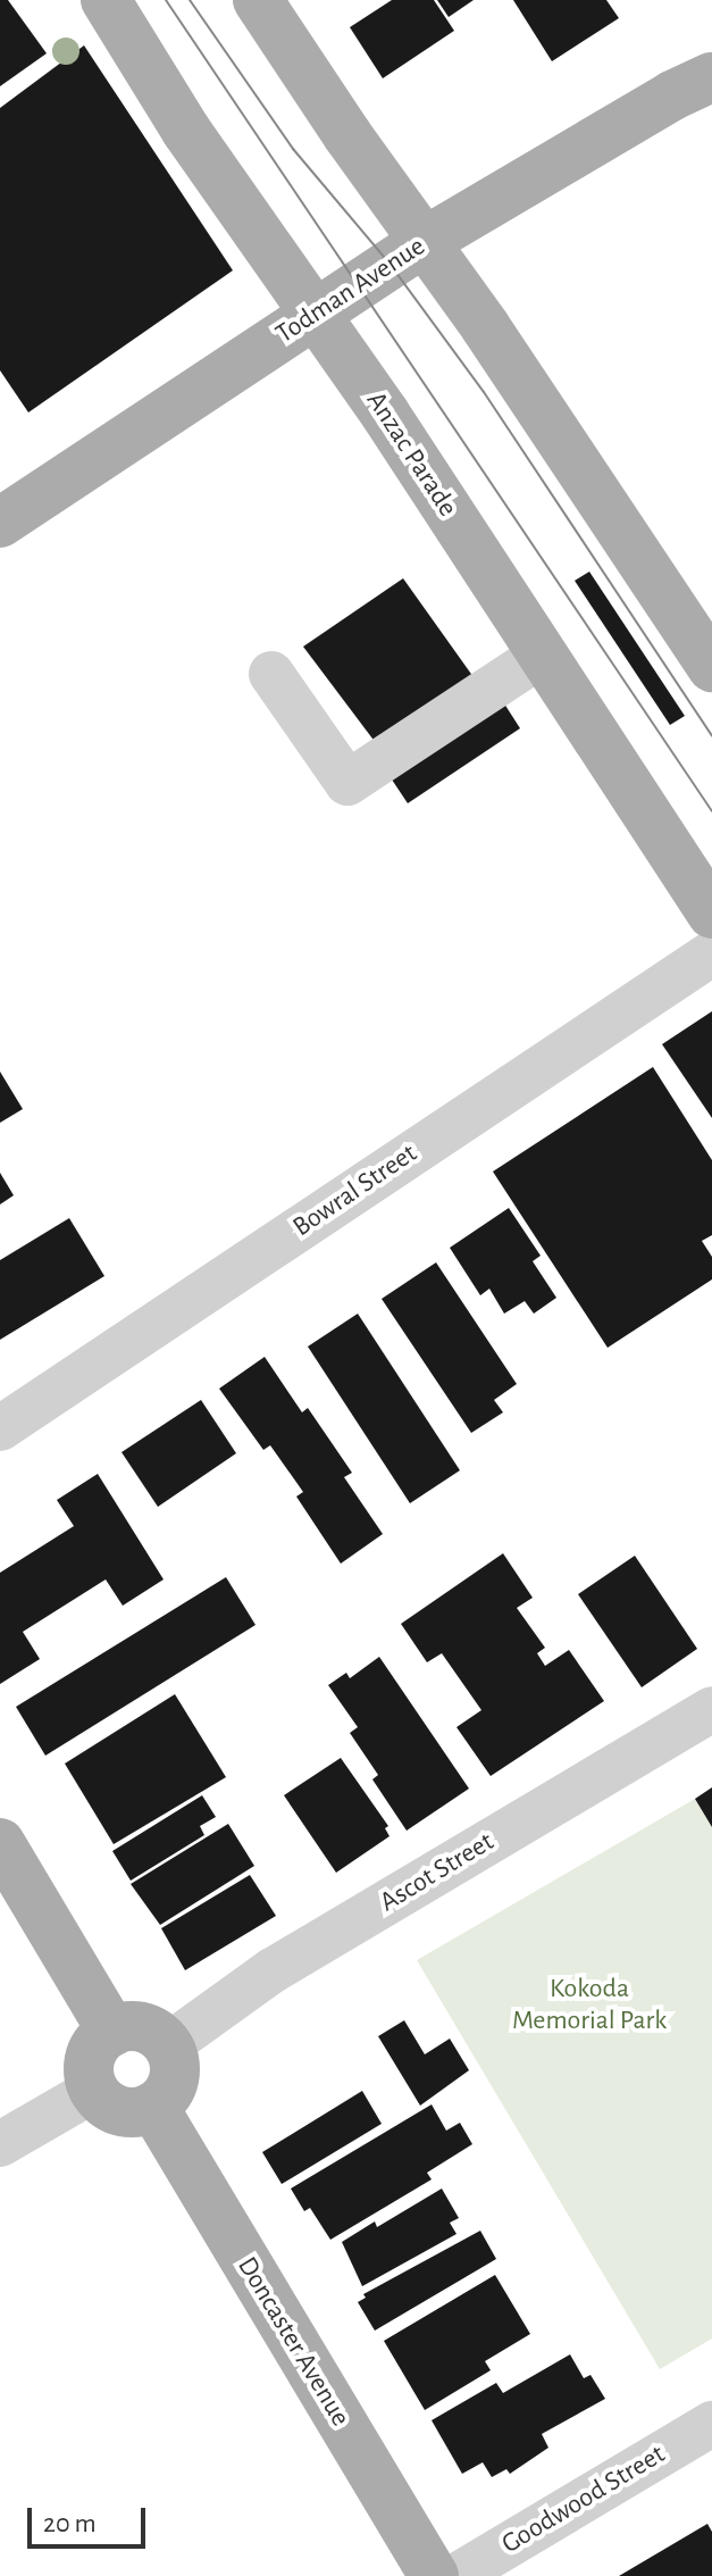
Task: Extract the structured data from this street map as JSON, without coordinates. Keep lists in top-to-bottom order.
{
  "streets": {
    "main road": ["Todman Avenue", "Anzac Parade", "Doncaster Avenue"],
    "street": ["Bowral Street", "Ascot Street", "Goodwood Street"]
  },
  "crossings": [
    ["Todman Avenue", "Anzac Parade"],
    ["Ascot Street", "Doncaster Avenue"]
  ],
  "parks": ["Kokoda Memorial Park"],
  "scale_bar": "20 m"
}
